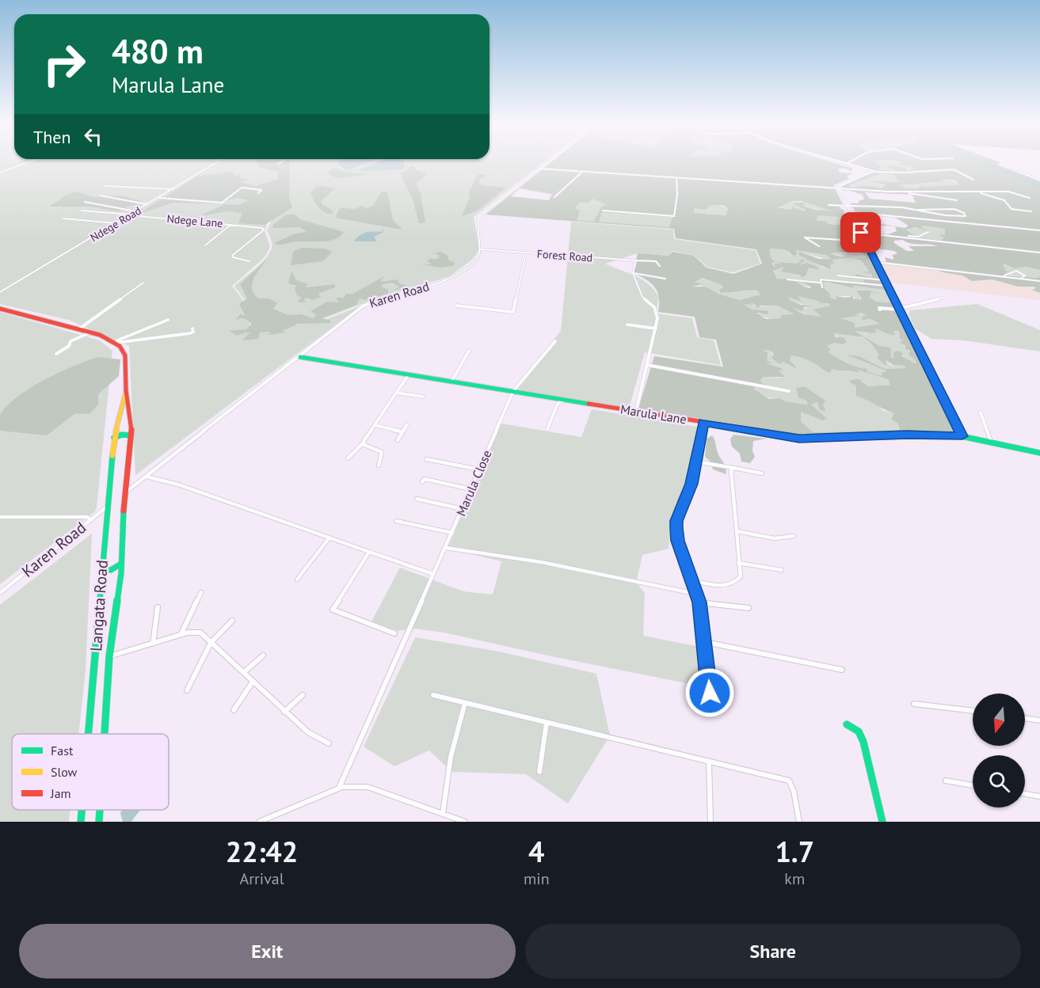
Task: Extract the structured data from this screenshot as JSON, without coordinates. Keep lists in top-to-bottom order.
{
  "streets": {
    "main road": ["Marula Lane", "Langata Road"],
    "street": [
      "Ndege Lane",
      "Ndege Road",
      "Forest Road",
      "Karen Road",
      "Marula Close"
    ]
  },
  "crossings": [
    ["Ndege Lane", "Ndege Road"],
    ["Forest Road", "Karen Road"],
    ["Karen Road", "Marula Lane"],
    ["Karen Road", "Langata Road"],
    ["Marula Lane", "Marula Close"]
  ],
  "legend": ["Fast", "Slow", "Jam"],
  "north": "bottom",
  "page": {
    "turn": ["480 m", "Marula Lane"],
    "then": "Then",
    "eta": [
      "22:42",
      "Arrival",
      "4",
      "min",
      "1.7",
      "km"
    ],
    "buttons": ["Exit", "Share"]
  }
}
